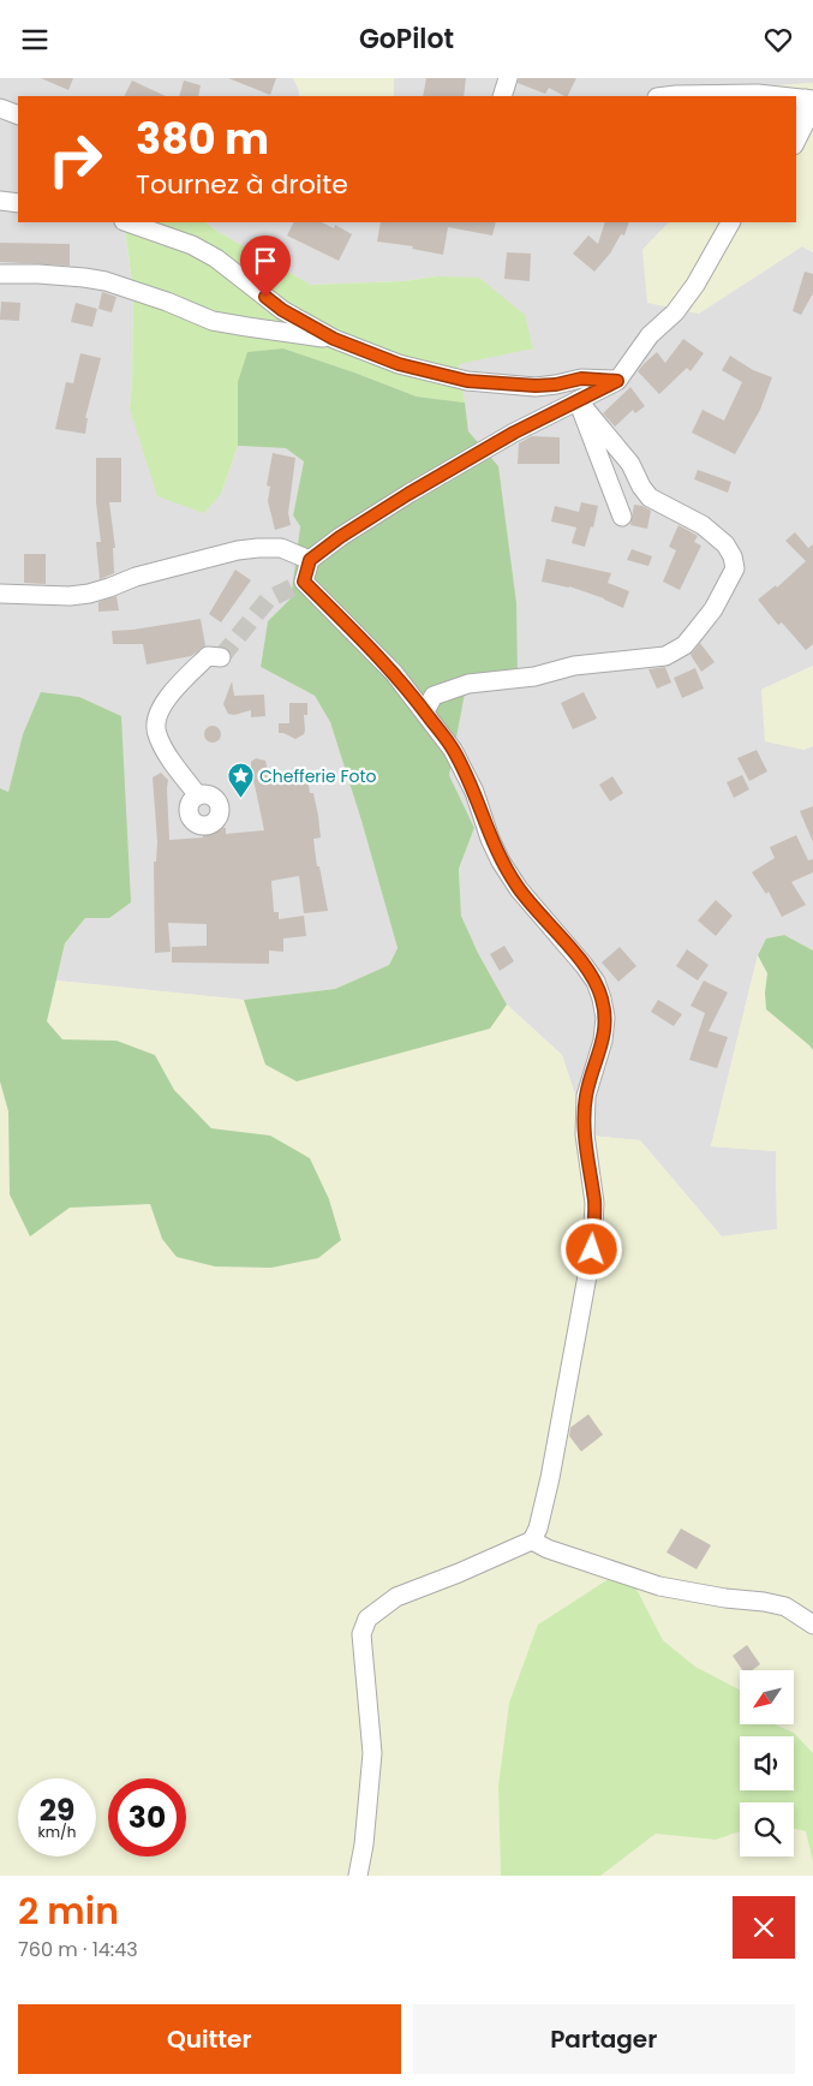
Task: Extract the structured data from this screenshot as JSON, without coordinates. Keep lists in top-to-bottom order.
{
  "places": {
    "place": ["Chefferie Foto"]
  },
  "north": "bottom left",
  "page": {
    "header": "GoPilot",
    "turn": ["380 m", "Tournez à droite"],
    "speed": "29 km/h",
    "limit": "30",
    "heading": ["2 min", "760 m · 14:43"],
    "buttons": ["Quitter", "Partager"]
  }
}
